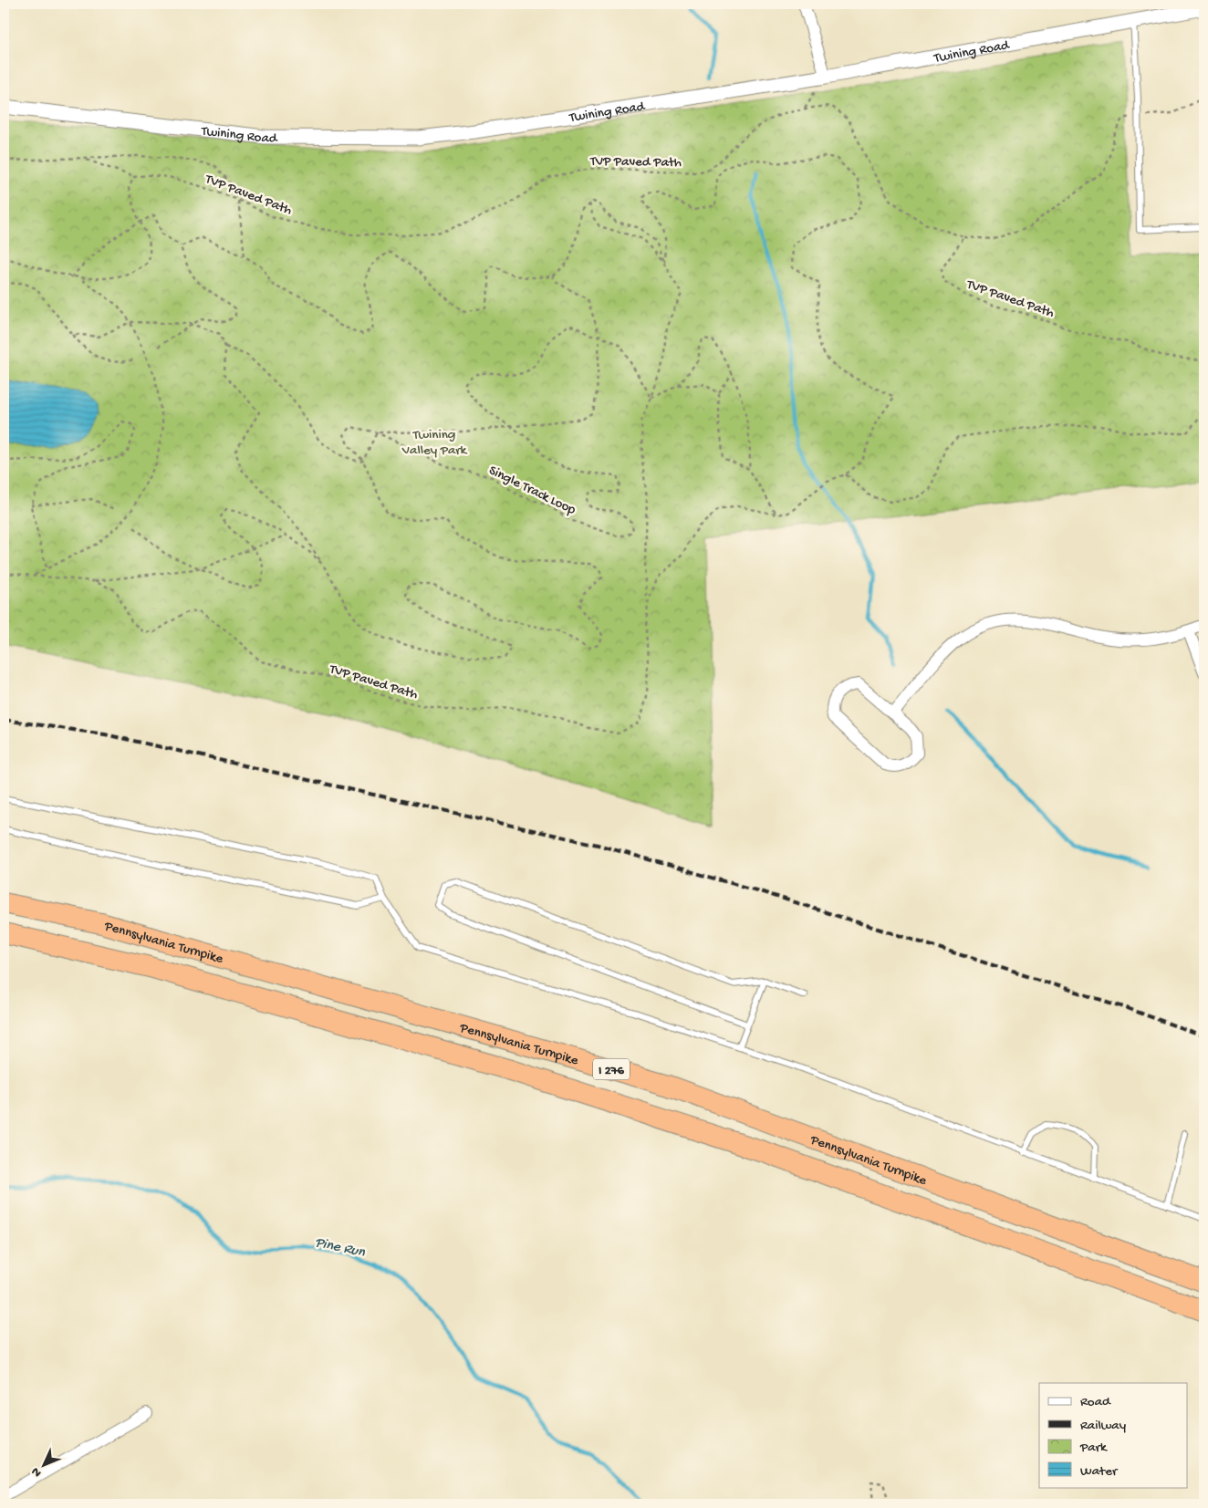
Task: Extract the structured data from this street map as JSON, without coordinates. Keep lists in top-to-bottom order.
{
  "streets": {
    "highway": ["Pennsylvania Turnpike", "I 276"],
    "street": ["Twining Road"],
    "path": ["TVP Paved Path", "Single Track Loop"]
  },
  "water": ["Pine Run"],
  "parks": ["Twining Valley Park"],
  "legend": [
    "Road",
    "Railway",
    "Park",
    "Water"
  ],
  "north": "bottom left"
}
